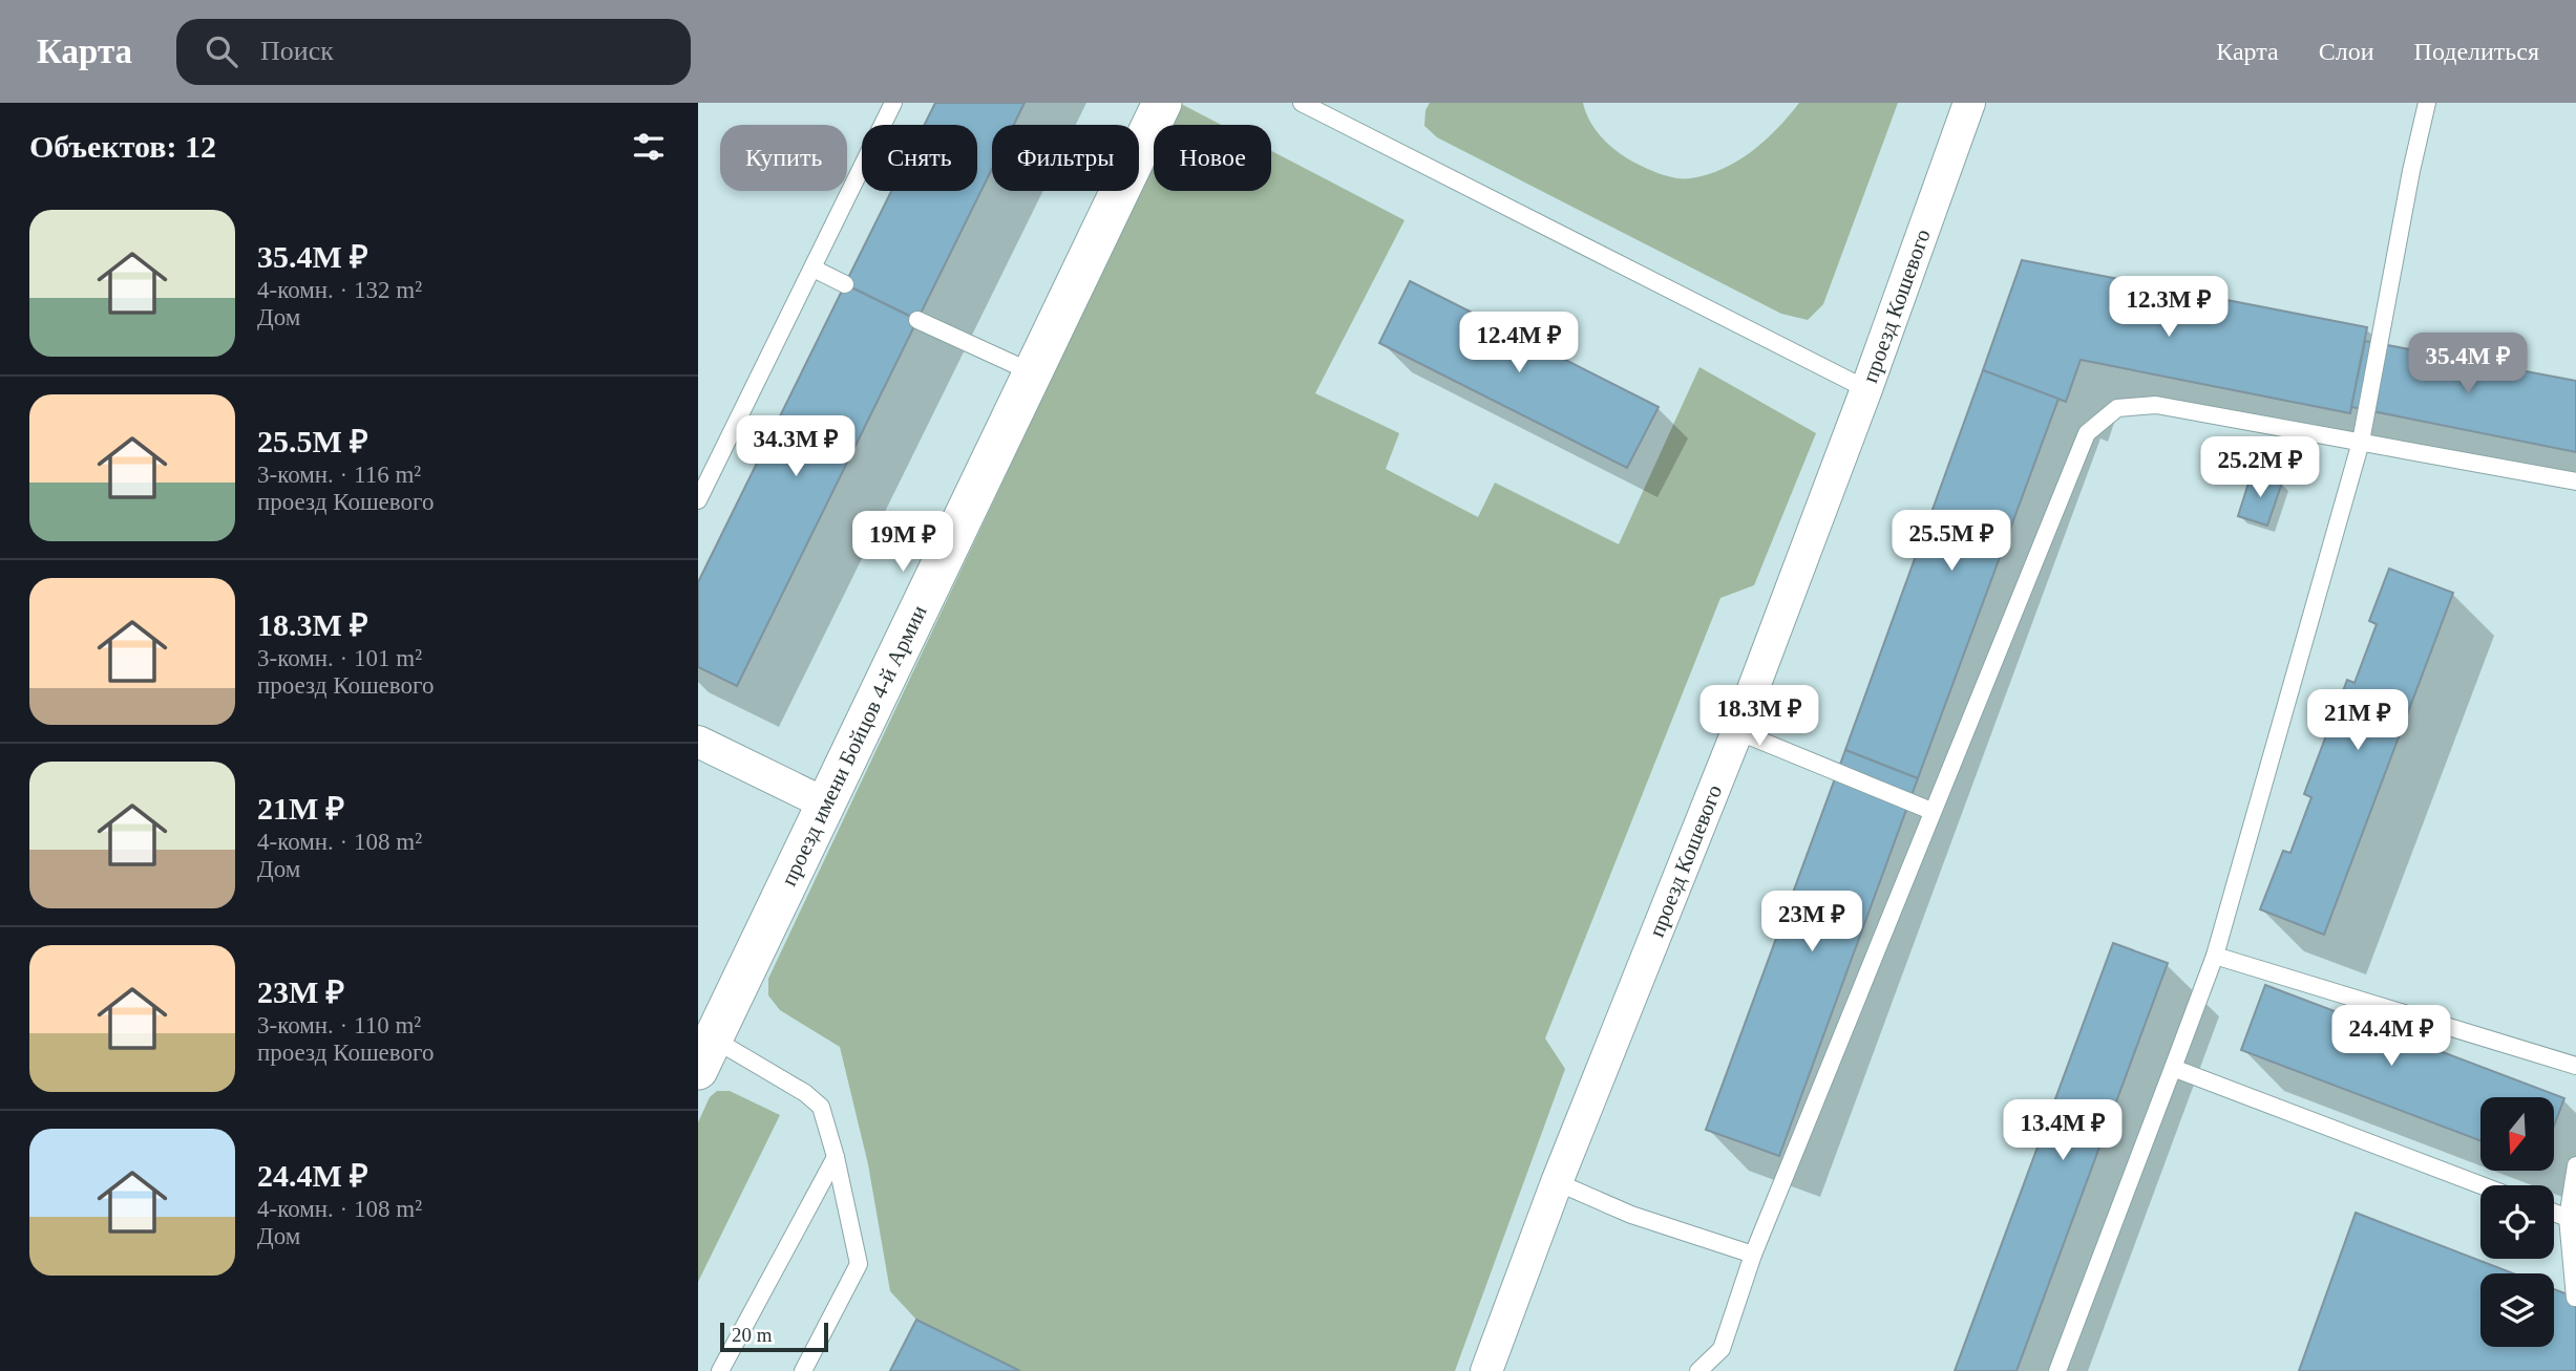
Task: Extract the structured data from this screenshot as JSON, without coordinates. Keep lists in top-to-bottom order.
{
  "streets": {
    "street": ["проезд Кошевого", "проезд имени Бойцов 4-й Армии"]
  },
  "scale_bar": "20 m",
  "north": "bottom",
  "page": {
    "header": "Карта",
    "search": "Поиск",
    "nav": ["Карта", "Слои", "Поделиться"],
    "heading": "Объектов: 12",
    "chip": [
      "Купить",
      "Снять",
      "Фильтры",
      "Новое"
    ],
    "list": [
      {
        "name": "35.4M ₽",
        "note": "4-комн. · 132 m² · Дом"
      },
      {
        "name": "25.5M ₽",
        "note": "3-комн. · 116 m² · проезд Кошевого"
      },
      {
        "name": "18.3M ₽",
        "note": "3-комн. · 101 m² · проезд Кошевого"
      },
      {
        "name": "21M ₽",
        "note": "4-комн. · 108 m² · Дом"
      },
      {
        "name": "23M ₽",
        "note": "3-комн. · 110 m² · проезд Кошевого"
      },
      {
        "name": "24.4M ₽",
        "note": "4-комн. · 108 m² · Дом"
      }
    ],
    "price": [
      "12.3M ₽",
      "12.4M ₽",
      "35.4M ₽",
      "34.3M ₽",
      "25.2M ₽",
      "25.5M ₽",
      "19M ₽",
      "18.3M ₽",
      "21M ₽",
      "23M ₽",
      "24.4M ₽",
      "13.4M ₽"
    ],
    "scale": "20 m"
  }
}
